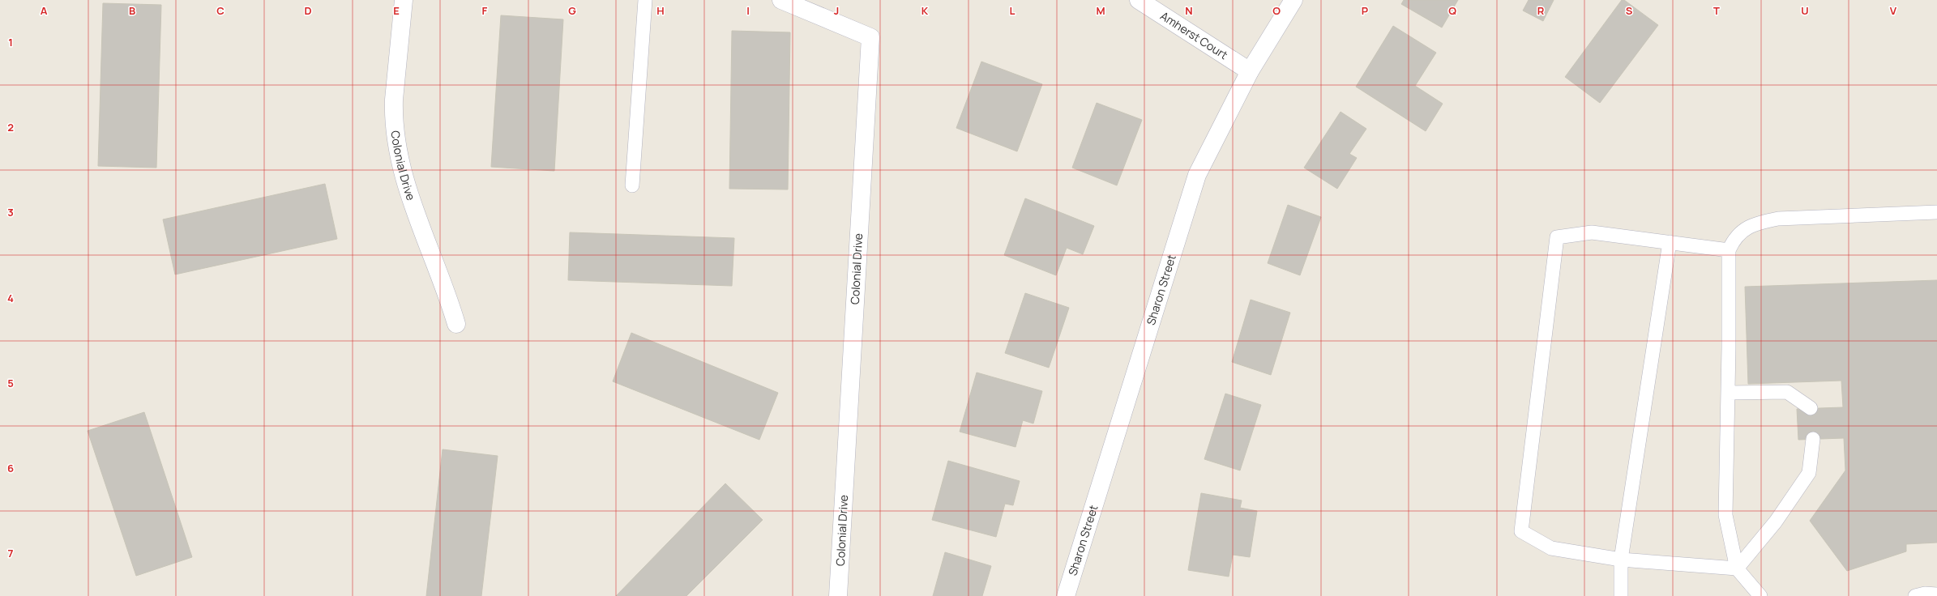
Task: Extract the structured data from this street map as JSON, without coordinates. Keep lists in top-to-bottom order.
{
  "streets": {
    "street": ["Amherst Court", "Colonial Drive", "Sharon Street"]
  },
  "crossings": [
    ["Amherst Court", "Sharon Street"]
  ],
  "grid": {
    "columns": [
      "A",
      "B",
      "C",
      "D",
      "E",
      "F",
      "G",
      "H",
      "I",
      "J",
      "K",
      "L",
      "M",
      "N",
      "O",
      "P",
      "Q",
      "R",
      "S",
      "T",
      "U",
      "V"
    ],
    "rows": [
      "1",
      "2",
      "3",
      "4",
      "5",
      "6",
      "7"
    ]
  }
}
